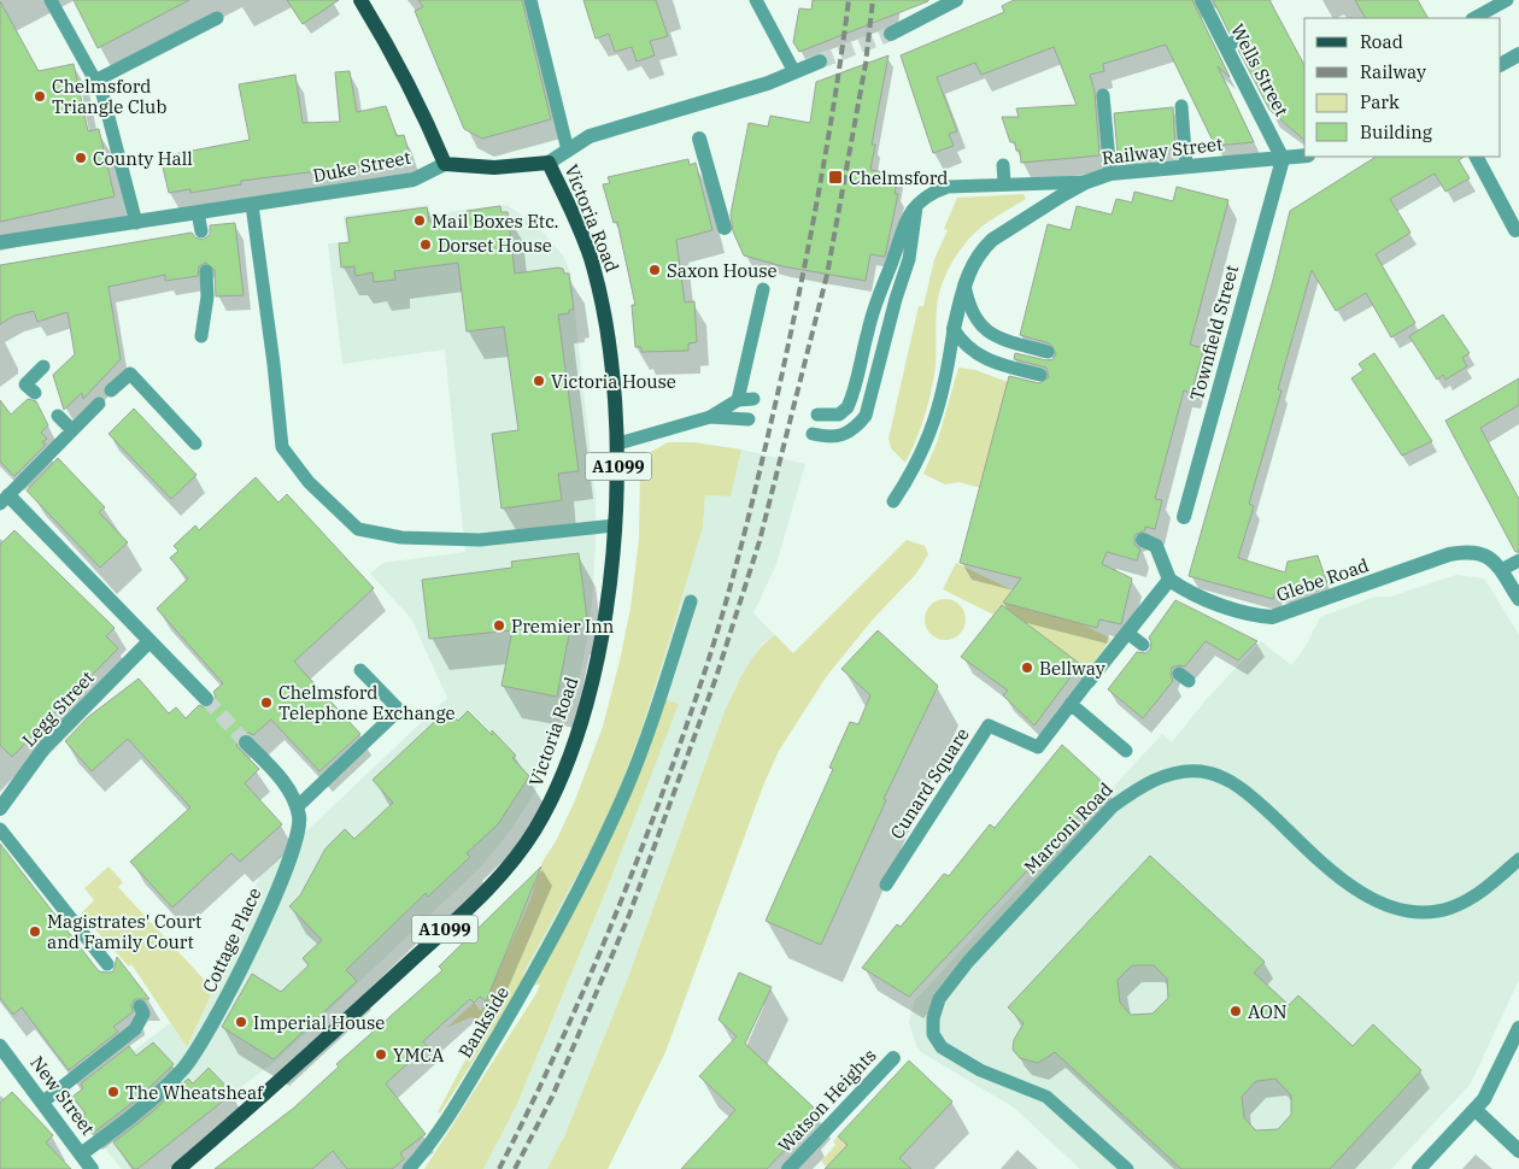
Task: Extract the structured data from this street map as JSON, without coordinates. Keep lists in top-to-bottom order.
{
  "streets": {
    "main road": ["Victoria Road", "A1099"],
    "street": [
      "Wells Street",
      "Railway Street",
      "Duke Street",
      "Townfield Street",
      "Glebe Road",
      "Legg Street",
      "Cottage Place",
      "New Street",
      "Watson Heights"
    ],
    "lane": ["Cunard Square", "Marconi Road", "Bankside"]
  },
  "crossings": [
    ["Wells Street", "Railway Street"],
    ["Wells Street", "Townfield Street"],
    ["Railway Street", "Townfield Street"],
    ["Cottage Place", "New Street"]
  ],
  "places": {
    "other": [
      "Chelmsford Triangle Club",
      "County Hall",
      "Mail Boxes Etc.",
      "Dorset House",
      "Saxon House",
      "Victoria House",
      "Premier Inn",
      "Bellway",
      "Chelmsford Telephone Exchange",
      "Magistrates' Court and Family Court",
      "AON",
      "Imperial House",
      "YMCA",
      "The Wheatsheaf"
    ],
    "transit": ["Chelmsford"]
  },
  "legend": [
    "Road",
    "Railway",
    "Park",
    "Building"
  ]
}
